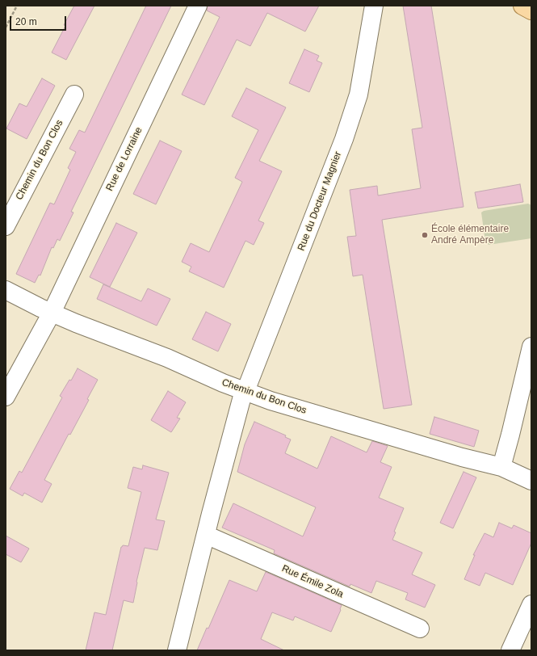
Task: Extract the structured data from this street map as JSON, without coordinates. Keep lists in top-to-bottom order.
{
  "streets": {
    "street": [
      "Rue de Lorraine",
      "Chemin du Bon Clos",
      "Rue du Docteur Magnier",
      "Rue Émile Zola"
    ]
  },
  "crossings": [
    ["Rue de Lorraine", "Chemin du Bon Clos"],
    ["Chemin du Bon Clos", "Rue du Docteur Magnier"]
  ],
  "places": ["École élémentaire André Ampère"],
  "scale_bar": "20 m"
}
